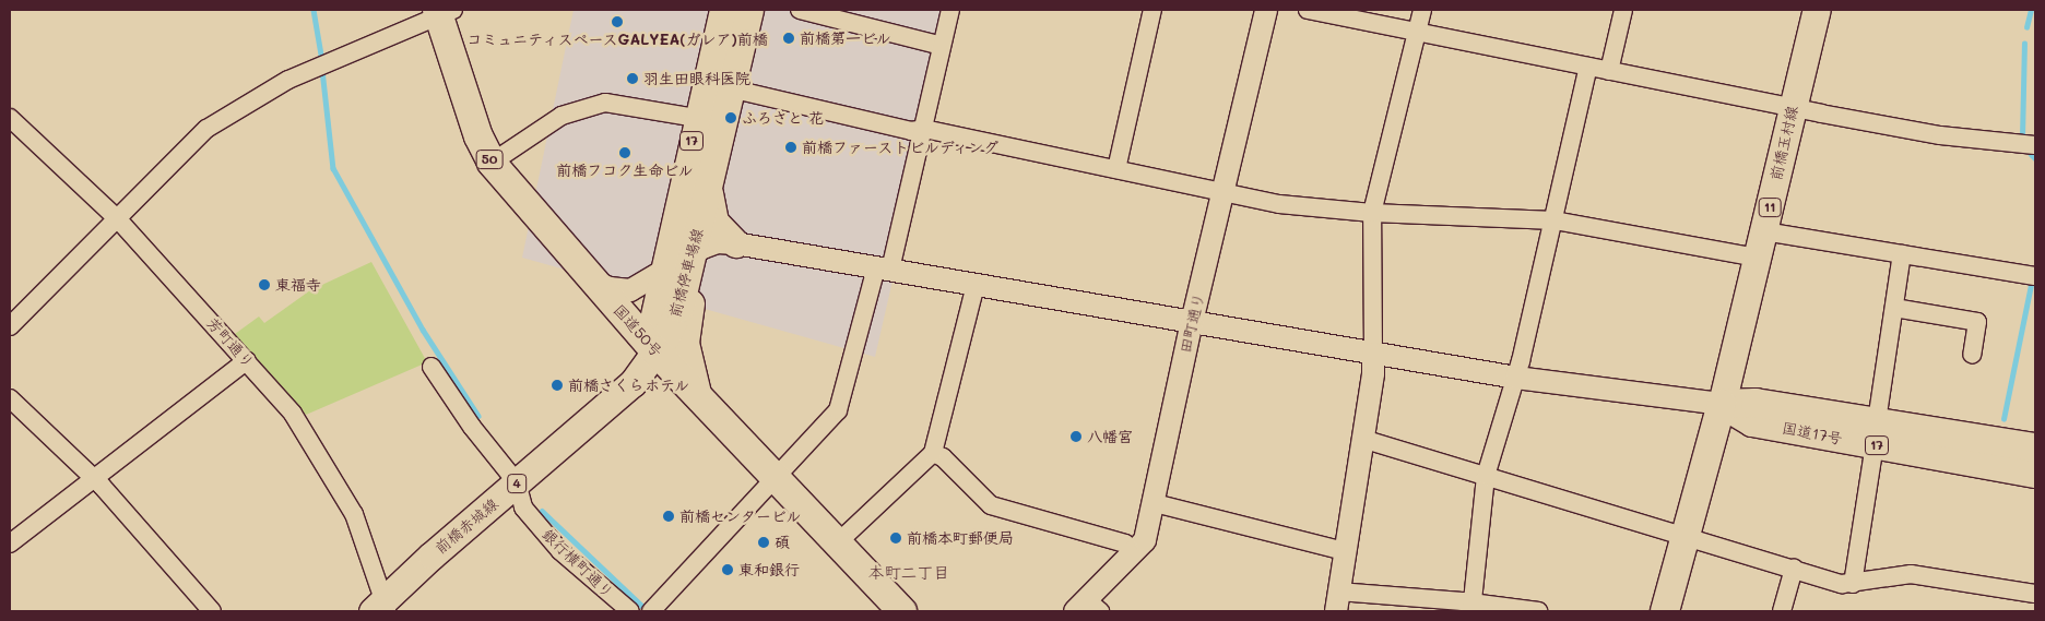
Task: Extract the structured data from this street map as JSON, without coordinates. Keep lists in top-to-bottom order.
{
  "streets": {
    "highway": [
      "17",
      "50",
      "国道50号",
      "国道17号"
    ],
    "main road": [
      "前橋玉村線",
      "11",
      "前橋停車場線",
      "4",
      "前橋赤城線"
    ],
    "street": ["田町通り", "芳町通り", "銀行横町通り"]
  },
  "crossings": [
    ["前橋玉村線", "国道17号"],
    ["前橋停車場線", "国道50号"],
    ["前橋停車場線", "前橋赤城線"],
    ["国道50号", "前橋赤城線"],
    ["芳町通り", "前橋赤城線"],
    ["前橋赤城線", "銀行横町通り"]
  ],
  "districts": ["本町二丁目"],
  "places": [
    "コミュニティスペースGALYEA(ガレア)前橋",
    "前橋第一ビル",
    "羽生田眼科医院",
    "ふろさと 花",
    "前橋ファーストビルディング",
    "前橋フコク生命ビル",
    "東福寺",
    "前橋さくらホテル",
    "八幡宮",
    "前橋センタービル",
    "前橋本町郵便局",
    "碩",
    "東和銀行"
  ]
}
